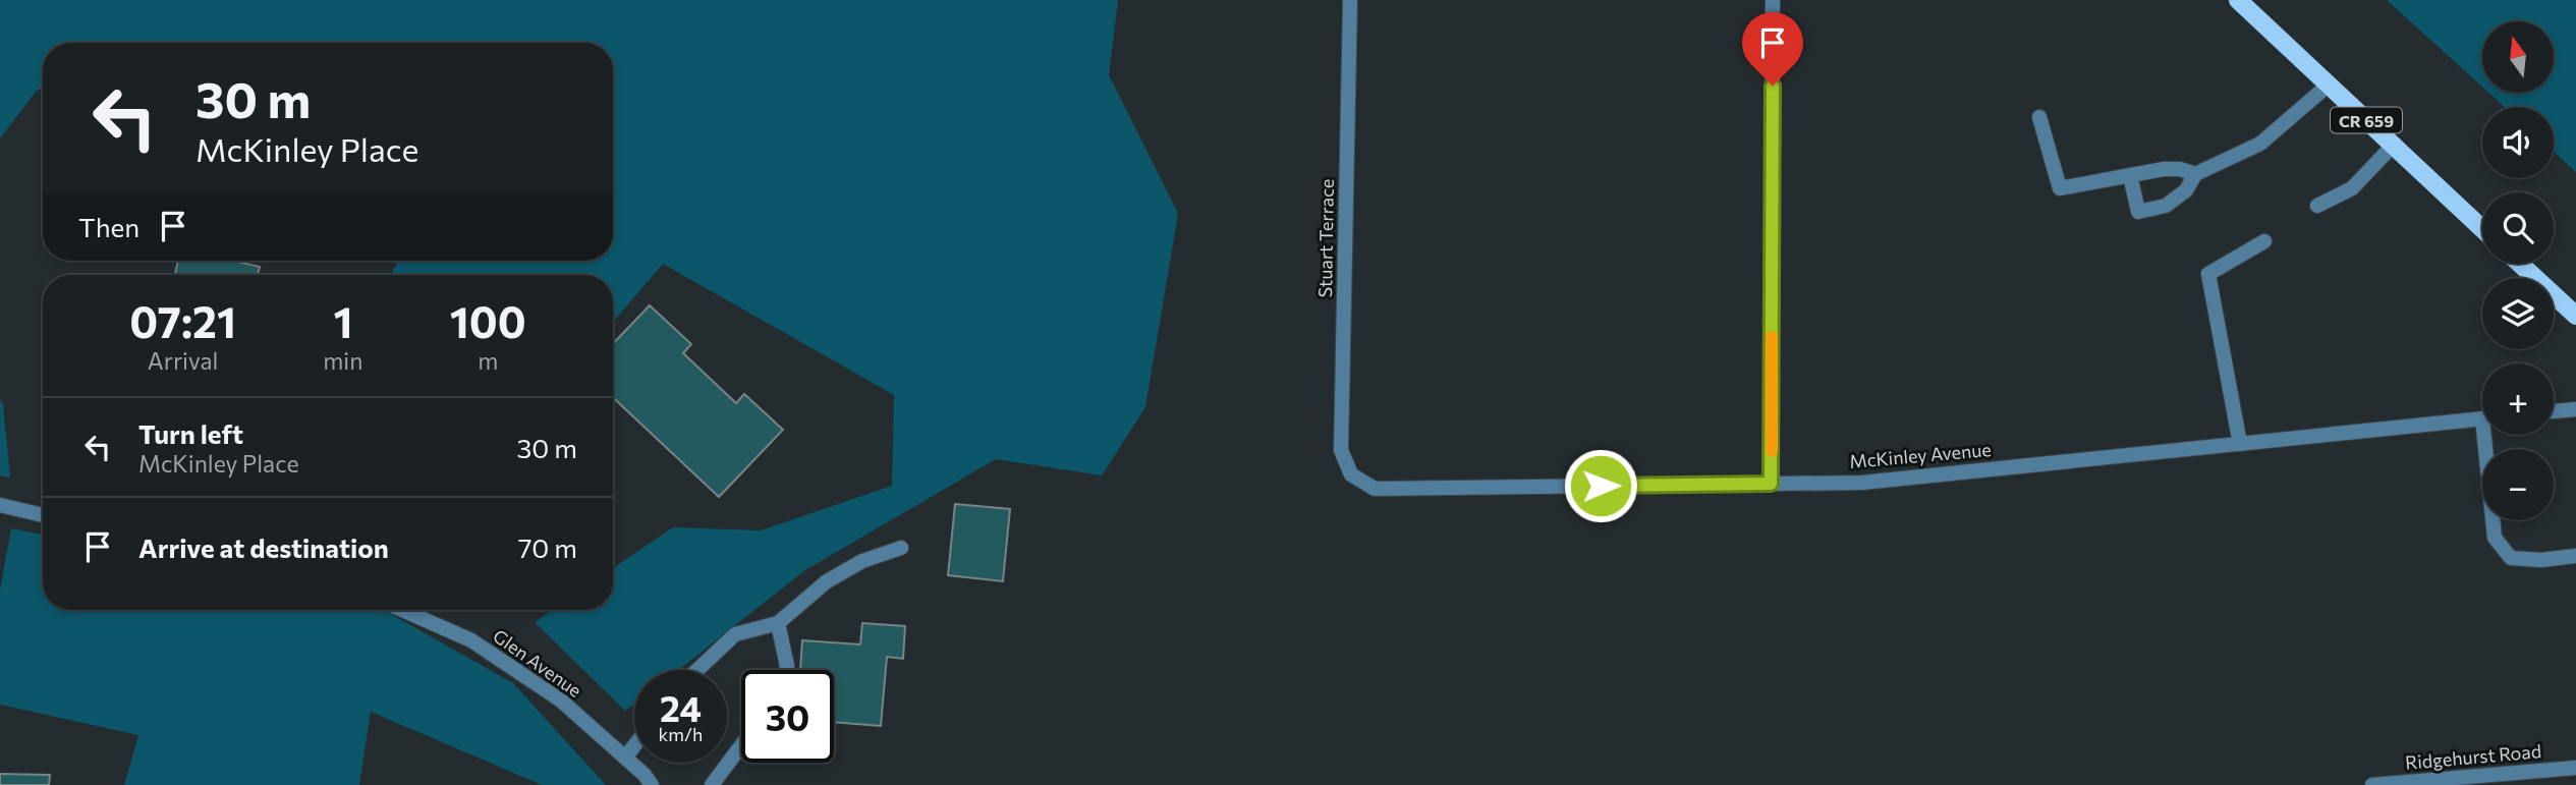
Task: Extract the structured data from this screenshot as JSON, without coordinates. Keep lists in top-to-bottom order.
{
  "streets": {
    "main road": ["CR 659"],
    "street": [
      "Stuart Terrace",
      "McKinley Avenue",
      "Glen Avenue",
      "Ridgehurst Road"
    ]
  },
  "crossings": [
    ["Stuart Terrace", "McKinley Avenue"]
  ],
  "north": "top",
  "page": {
    "map_buttons": ["+", "−"],
    "turn": ["30 m", "McKinley Place"],
    "then": "Then",
    "eta": [
      "07:21",
      "Arrival",
      "1",
      "min",
      "100",
      "m"
    ],
    "list": [
      {
        "name": "Turn left",
        "note": "McKinley Place",
        "value": "30 m"
      },
      {
        "name": "Arrive at destination",
        "value": "70 m"
      }
    ],
    "speed": "24 km/h",
    "limit": "30"
  }
}
